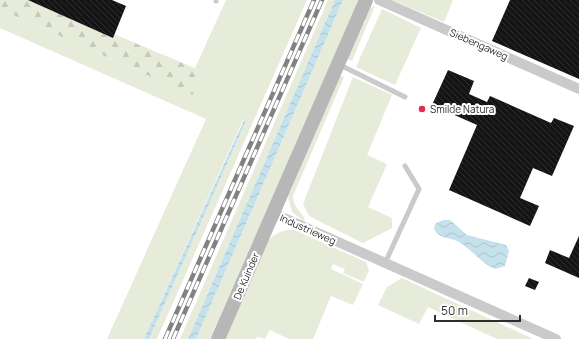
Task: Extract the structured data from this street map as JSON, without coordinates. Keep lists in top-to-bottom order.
{
  "streets": {
    "main road": ["Industrieweg", "De Kuinder"],
    "street": ["Siebengaweg"]
  },
  "crossings": [
    ["Industrieweg", "De Kuinder"]
  ],
  "places": ["Smilde Natura"],
  "scale_bar": "50 m"
}
